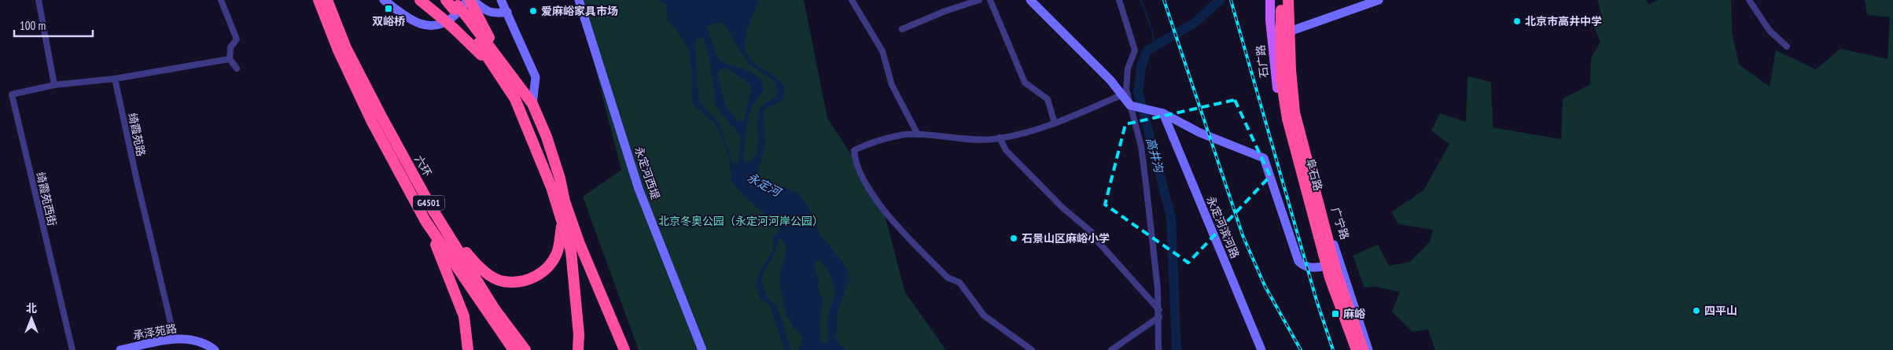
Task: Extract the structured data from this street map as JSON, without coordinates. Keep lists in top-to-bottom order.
{
  "streets": {
    "highway": ["六环", "阜石路", "G4501"],
    "main road": ["石广路"],
    "street": [
      "绮霞苑路",
      "永定河西堤",
      "绮霞苑西街",
      "广宁路",
      "永定河滨河路",
      "承泽苑路"
    ]
  },
  "crossings": [
    ["石广路", "阜石路"],
    ["绮霞苑路", "承泽苑路"],
    ["六环", "G4501"],
    ["阜石路", "广宁路"]
  ],
  "water": ["高井沟", "永定河"],
  "parks": ["北京冬奥公园（永定河河岸公园）"],
  "places": {
    "transit": ["双峪桥", "麻峪"],
    "other": [
      "爱麻峪家具市场",
      "北京市高井中学",
      "石景山区麻峪小学",
      "四平山"
    ]
  },
  "scale_bar": "100 m",
  "north": "top"
}
